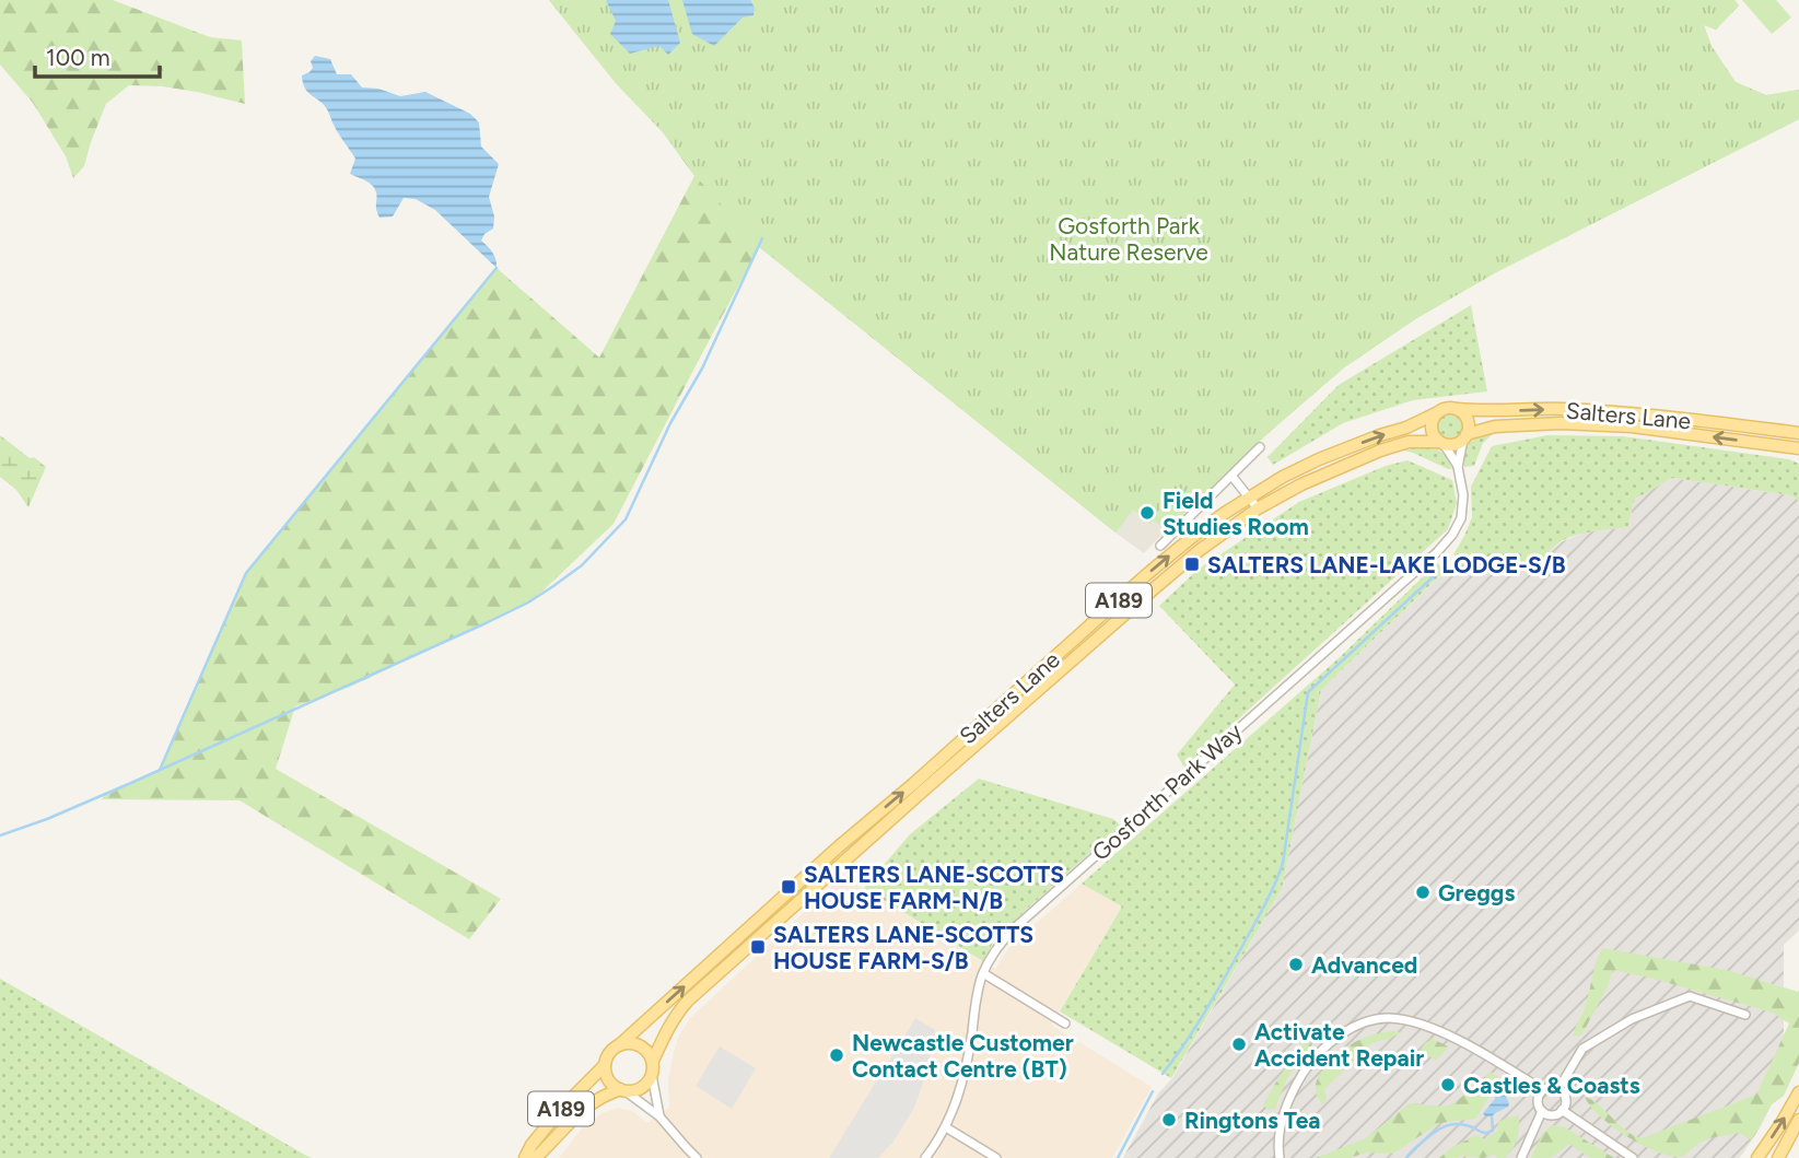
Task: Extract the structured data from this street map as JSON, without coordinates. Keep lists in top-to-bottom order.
{
  "streets": {
    "main road": ["Salters Lane", "A189"],
    "street": ["Gosforth Park Way"]
  },
  "crossings": [
    ["Salters Lane", "A189"],
    ["Salters Lane", "Gosforth Park Way"],
    ["A189", "Gosforth Park Way"]
  ],
  "parks": ["Gosforth Park Nature Reserve"],
  "places": {
    "other": [
      "Field Studies Room",
      "Greggs",
      "Advanced",
      "Activate Accident Repair",
      "Newcastle Customer Contact Centre (BT)",
      "Castles & Coasts",
      "Ringtons Tea"
    ],
    "transit": ["SALTERS LANE-LAKE LODGE-S/B", "SALTERS LANE-SCOTTS HOUSE FARM-N/B", "SALTERS LANE-SCOTTS HOUSE FARM-S/B"]
  },
  "scale_bar": "100 m"
}
